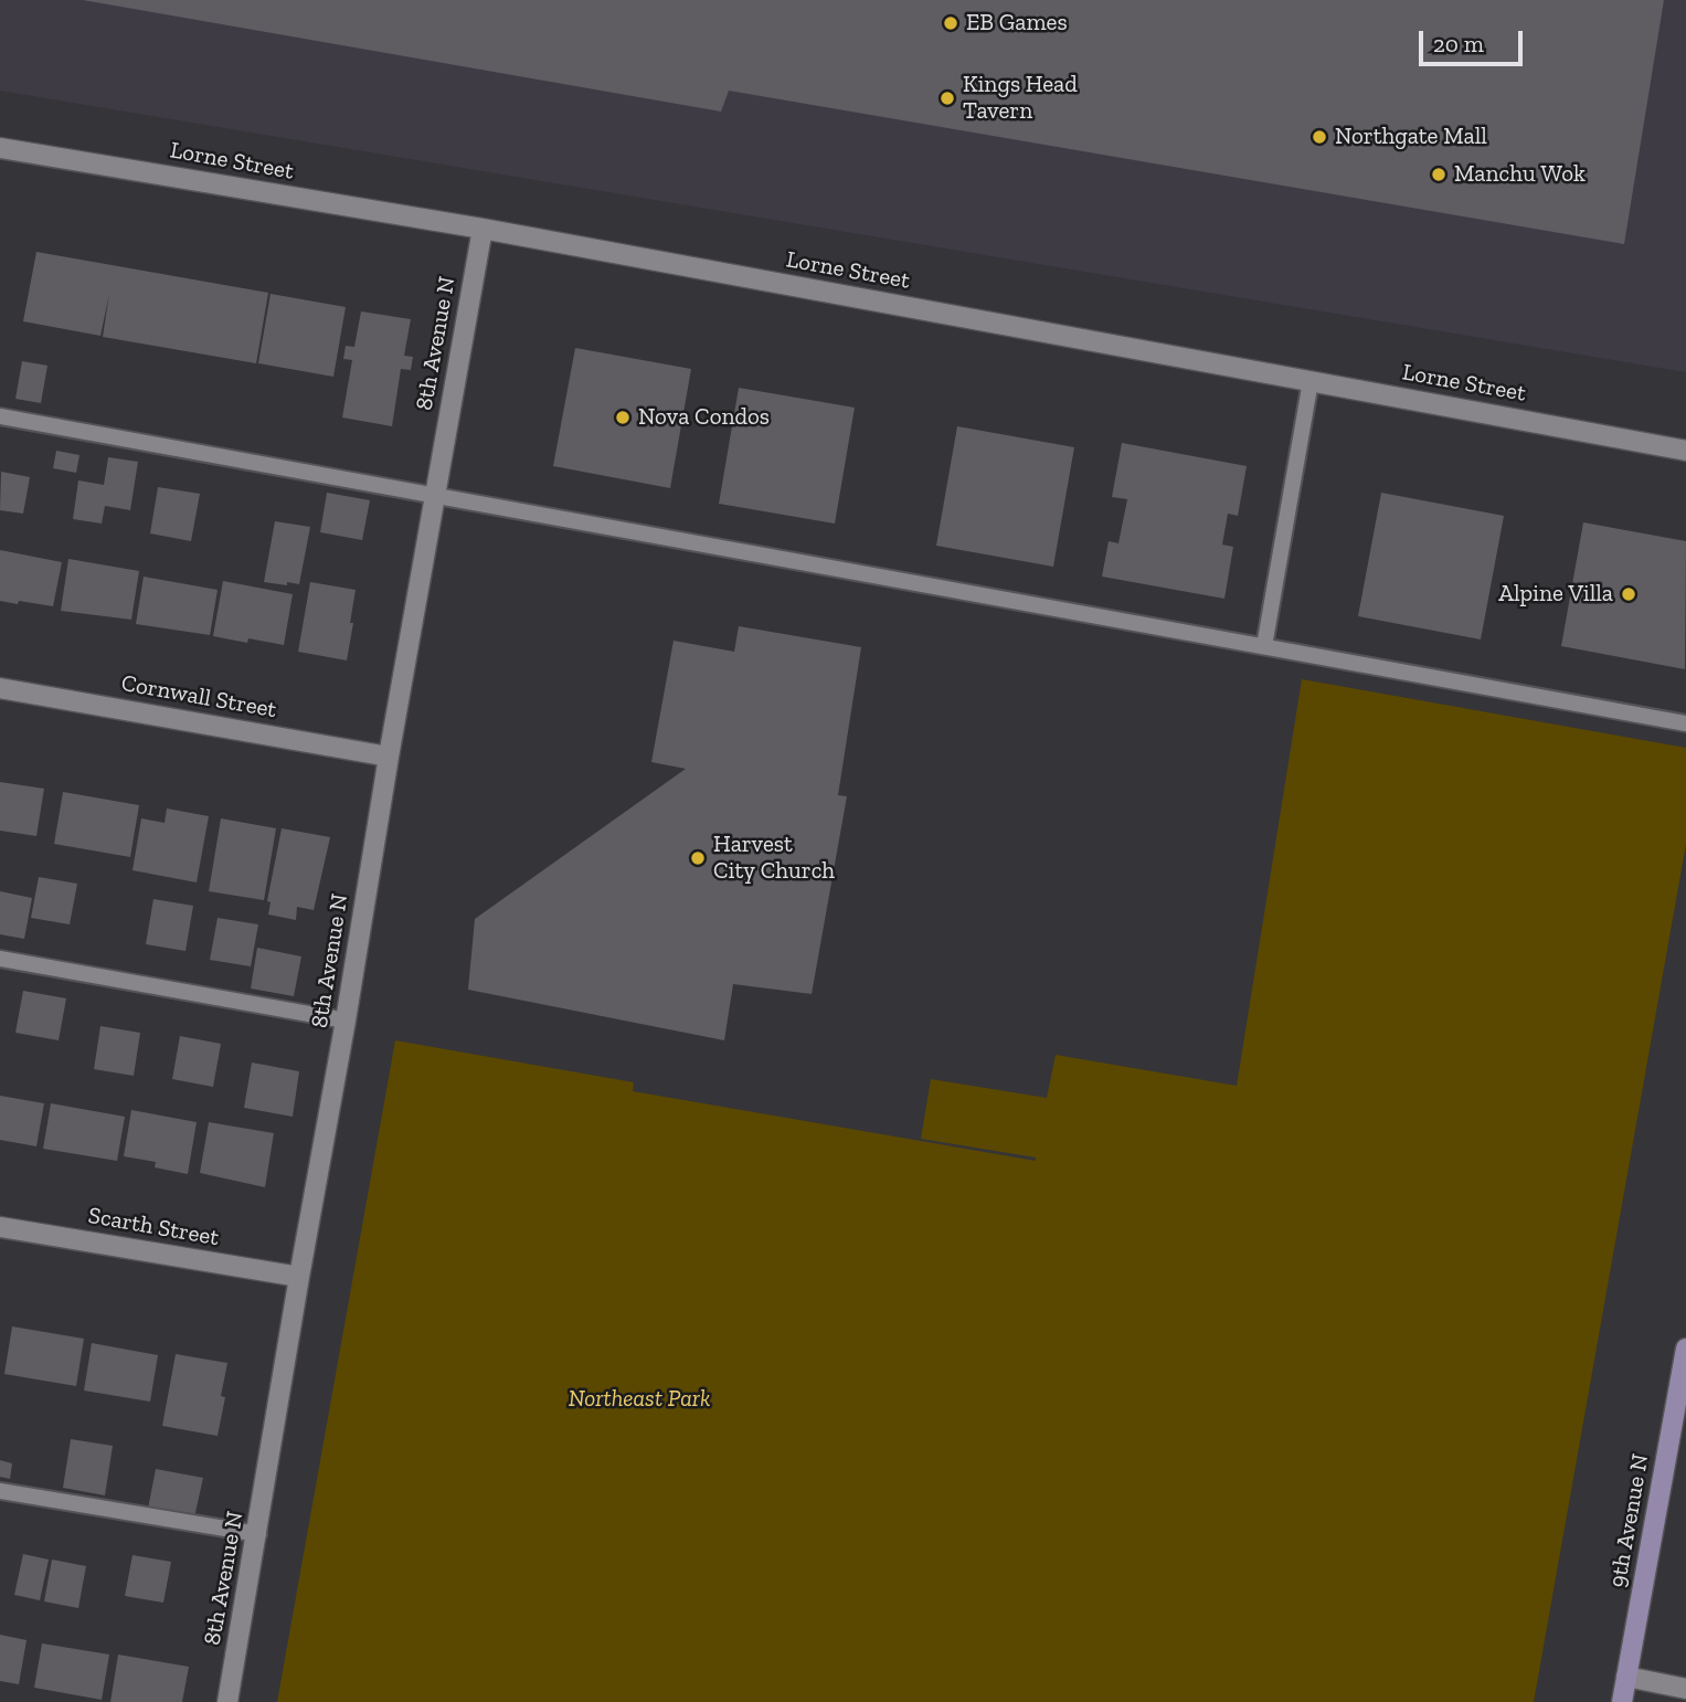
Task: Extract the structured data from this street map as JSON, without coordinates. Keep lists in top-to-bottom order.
{
  "streets": {
    "main road": ["9th Avenue N"],
    "street": [
      "Lorne Street",
      "8th Avenue N",
      "Cornwall Street",
      "Scarth Street"
    ]
  },
  "crossings": [
    ["Lorne Street", "8th Avenue N"],
    ["8th Avenue N", "Cornwall Street"],
    ["8th Avenue N", "Scarth Street"]
  ],
  "parks": ["Northeast Park"],
  "places": [
    "EB Games",
    "Kings Head Tavern",
    "Northgate Mall",
    "Manchu Wok",
    "Nova Condos",
    "Alpine Villa",
    "Harvest City Church"
  ],
  "scale_bar": "20 m"
}
